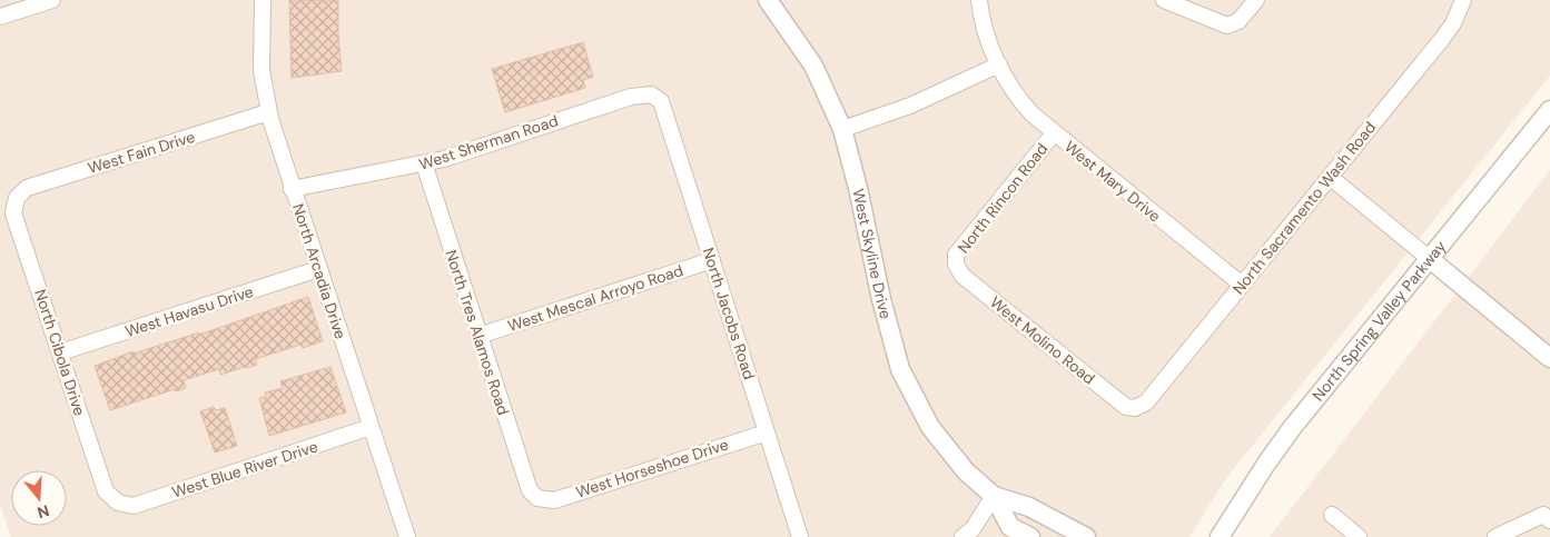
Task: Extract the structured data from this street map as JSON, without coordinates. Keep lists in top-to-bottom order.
{
  "streets": {
    "street": [
      "West Sherman Road",
      "West Fain Drive",
      "West Mary Drive",
      "North Rincon Road",
      "North Sacramento Wash Road",
      "West Skyline Drive",
      "North Arcadia Drive",
      "West Mescal Arroyo Road",
      "West Havasu Drive",
      "North Jacobs Road",
      "North Spring Valley Parkway",
      "North Tres Alamos Road",
      "West Molino Road",
      "North Cibola Drive",
      "West Horseshoe Drive",
      "West Blue River Drive"
    ]
  },
  "crossings": [
    ["West Sherman Road", "North Arcadia Drive"],
    ["West Sherman Road", "North Jacobs Road"],
    ["West Sherman Road", "North Tres Alamos Road"],
    ["West Fain Drive", "North Arcadia Drive"],
    ["West Fain Drive", "North Cibola Drive"],
    ["West Mary Drive", "North Rincon Road"],
    ["West Mary Drive", "North Sacramento Wash Road"],
    ["North Rincon Road", "West Molino Road"],
    ["North Sacramento Wash Road", "West Molino Road"],
    ["North Arcadia Drive", "West Havasu Drive"],
    ["North Arcadia Drive", "West Blue River Drive"],
    ["West Mescal Arroyo Road", "North Jacobs Road"],
    ["West Mescal Arroyo Road", "North Tres Alamos Road"],
    ["West Havasu Drive", "North Cibola Drive"],
    ["North Jacobs Road", "West Horseshoe Drive"],
    ["North Tres Alamos Road", "West Horseshoe Drive"],
    ["North Cibola Drive", "West Blue River Drive"]
  ],
  "north": "bottom"
}
